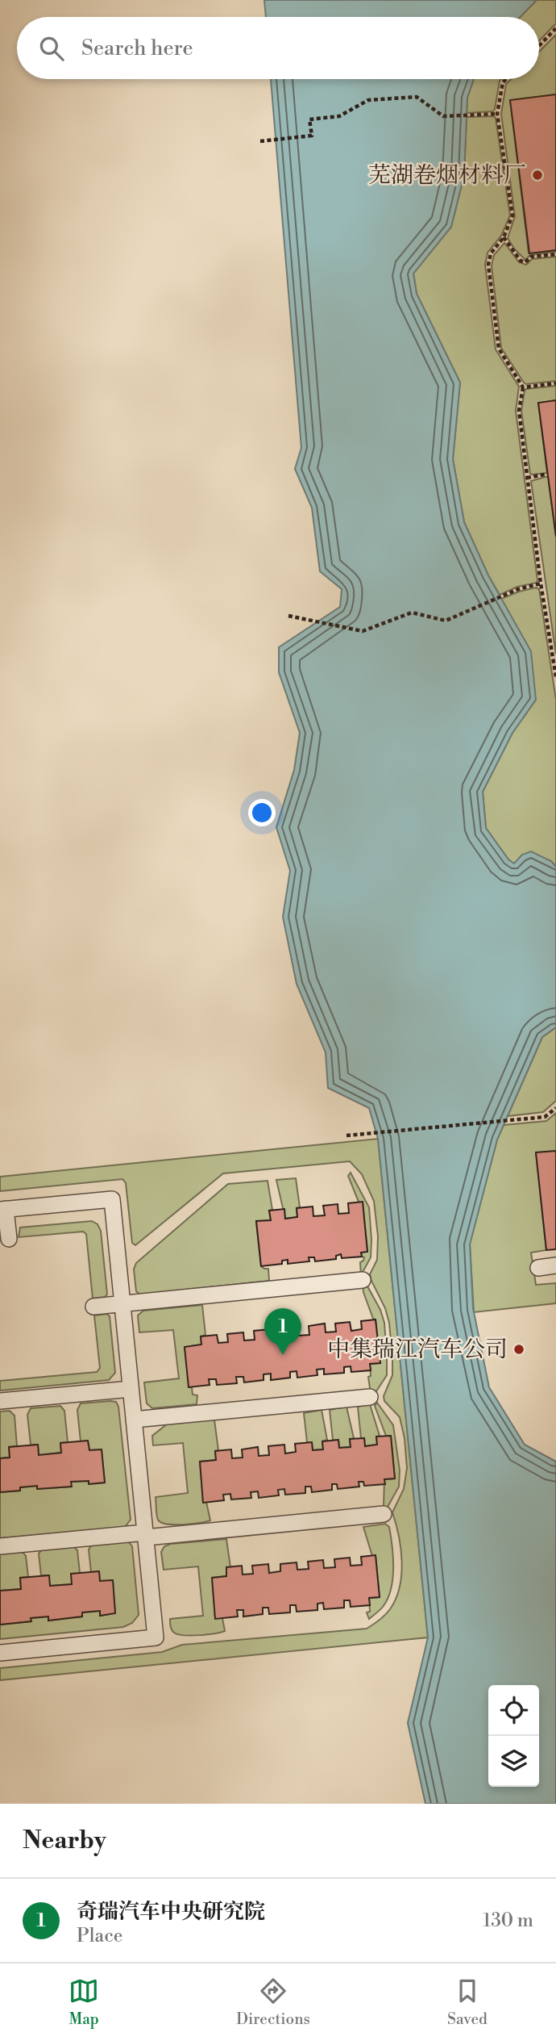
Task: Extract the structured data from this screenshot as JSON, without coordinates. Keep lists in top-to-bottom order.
{
  "places": ["芜湖卷烟材料厂", "中集瑞江汽车公司"],
  "page": {
    "search": "Search here",
    "pins": "1",
    "heading": "Nearby",
    "list": [
      {
        "mark": "1",
        "name": "奇瑞汽车中央研究院",
        "note": "Place",
        "value": "130 m"
      }
    ],
    "nav": ["Map", "Directions", "Saved"]
  }
}
